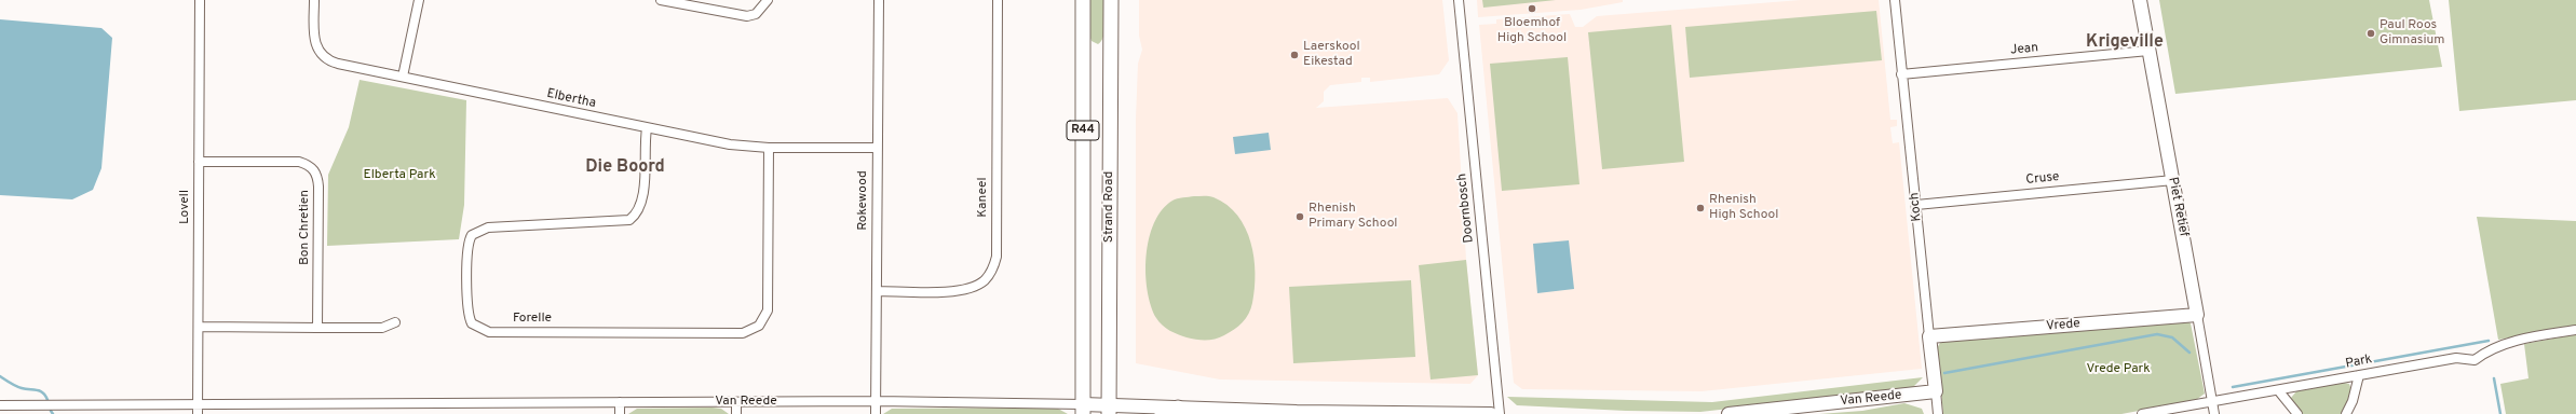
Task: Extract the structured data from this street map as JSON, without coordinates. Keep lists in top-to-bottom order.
{
  "streets": {
    "main road": ["R44", "Strand Road"],
    "street": [
      "Jean",
      "Elbertha",
      "Cruse",
      "Kaneel",
      "Rokewood",
      "Lovell",
      "Koch",
      "Piet Retief",
      "Doornbosch",
      "Bon Chretien",
      "Forelle",
      "Vrede",
      "Park",
      "Van Reede"
    ]
  },
  "crossings": [
    ["Jean", "Koch"],
    ["Jean", "Piet Retief"],
    ["Elbertha", "Rokewood"],
    ["Elbertha", "Forelle"],
    ["Cruse", "Koch"],
    ["Cruse", "Piet Retief"],
    ["Kaneel", "Rokewood"],
    ["Rokewood", "Van Reede"],
    ["Lovell", "Bon Chretien"],
    ["Lovell", "Van Reede"],
    ["Strand Road", "Van Reede"],
    ["Koch", "Vrede"],
    ["Koch", "Van Reede"],
    ["Piet Retief", "Vrede"],
    ["Piet Retief", "Park"]
  ],
  "districts": ["Krigeville", "Die Boord"],
  "parks": ["Elberta Park", "Vrede Park"],
  "places": [
    "Bloemhof High School",
    "Paul Roos Gimnasium",
    "Laerskool Eikestad",
    "Rhenish High School",
    "Rhenish Primary School"
  ]
}
